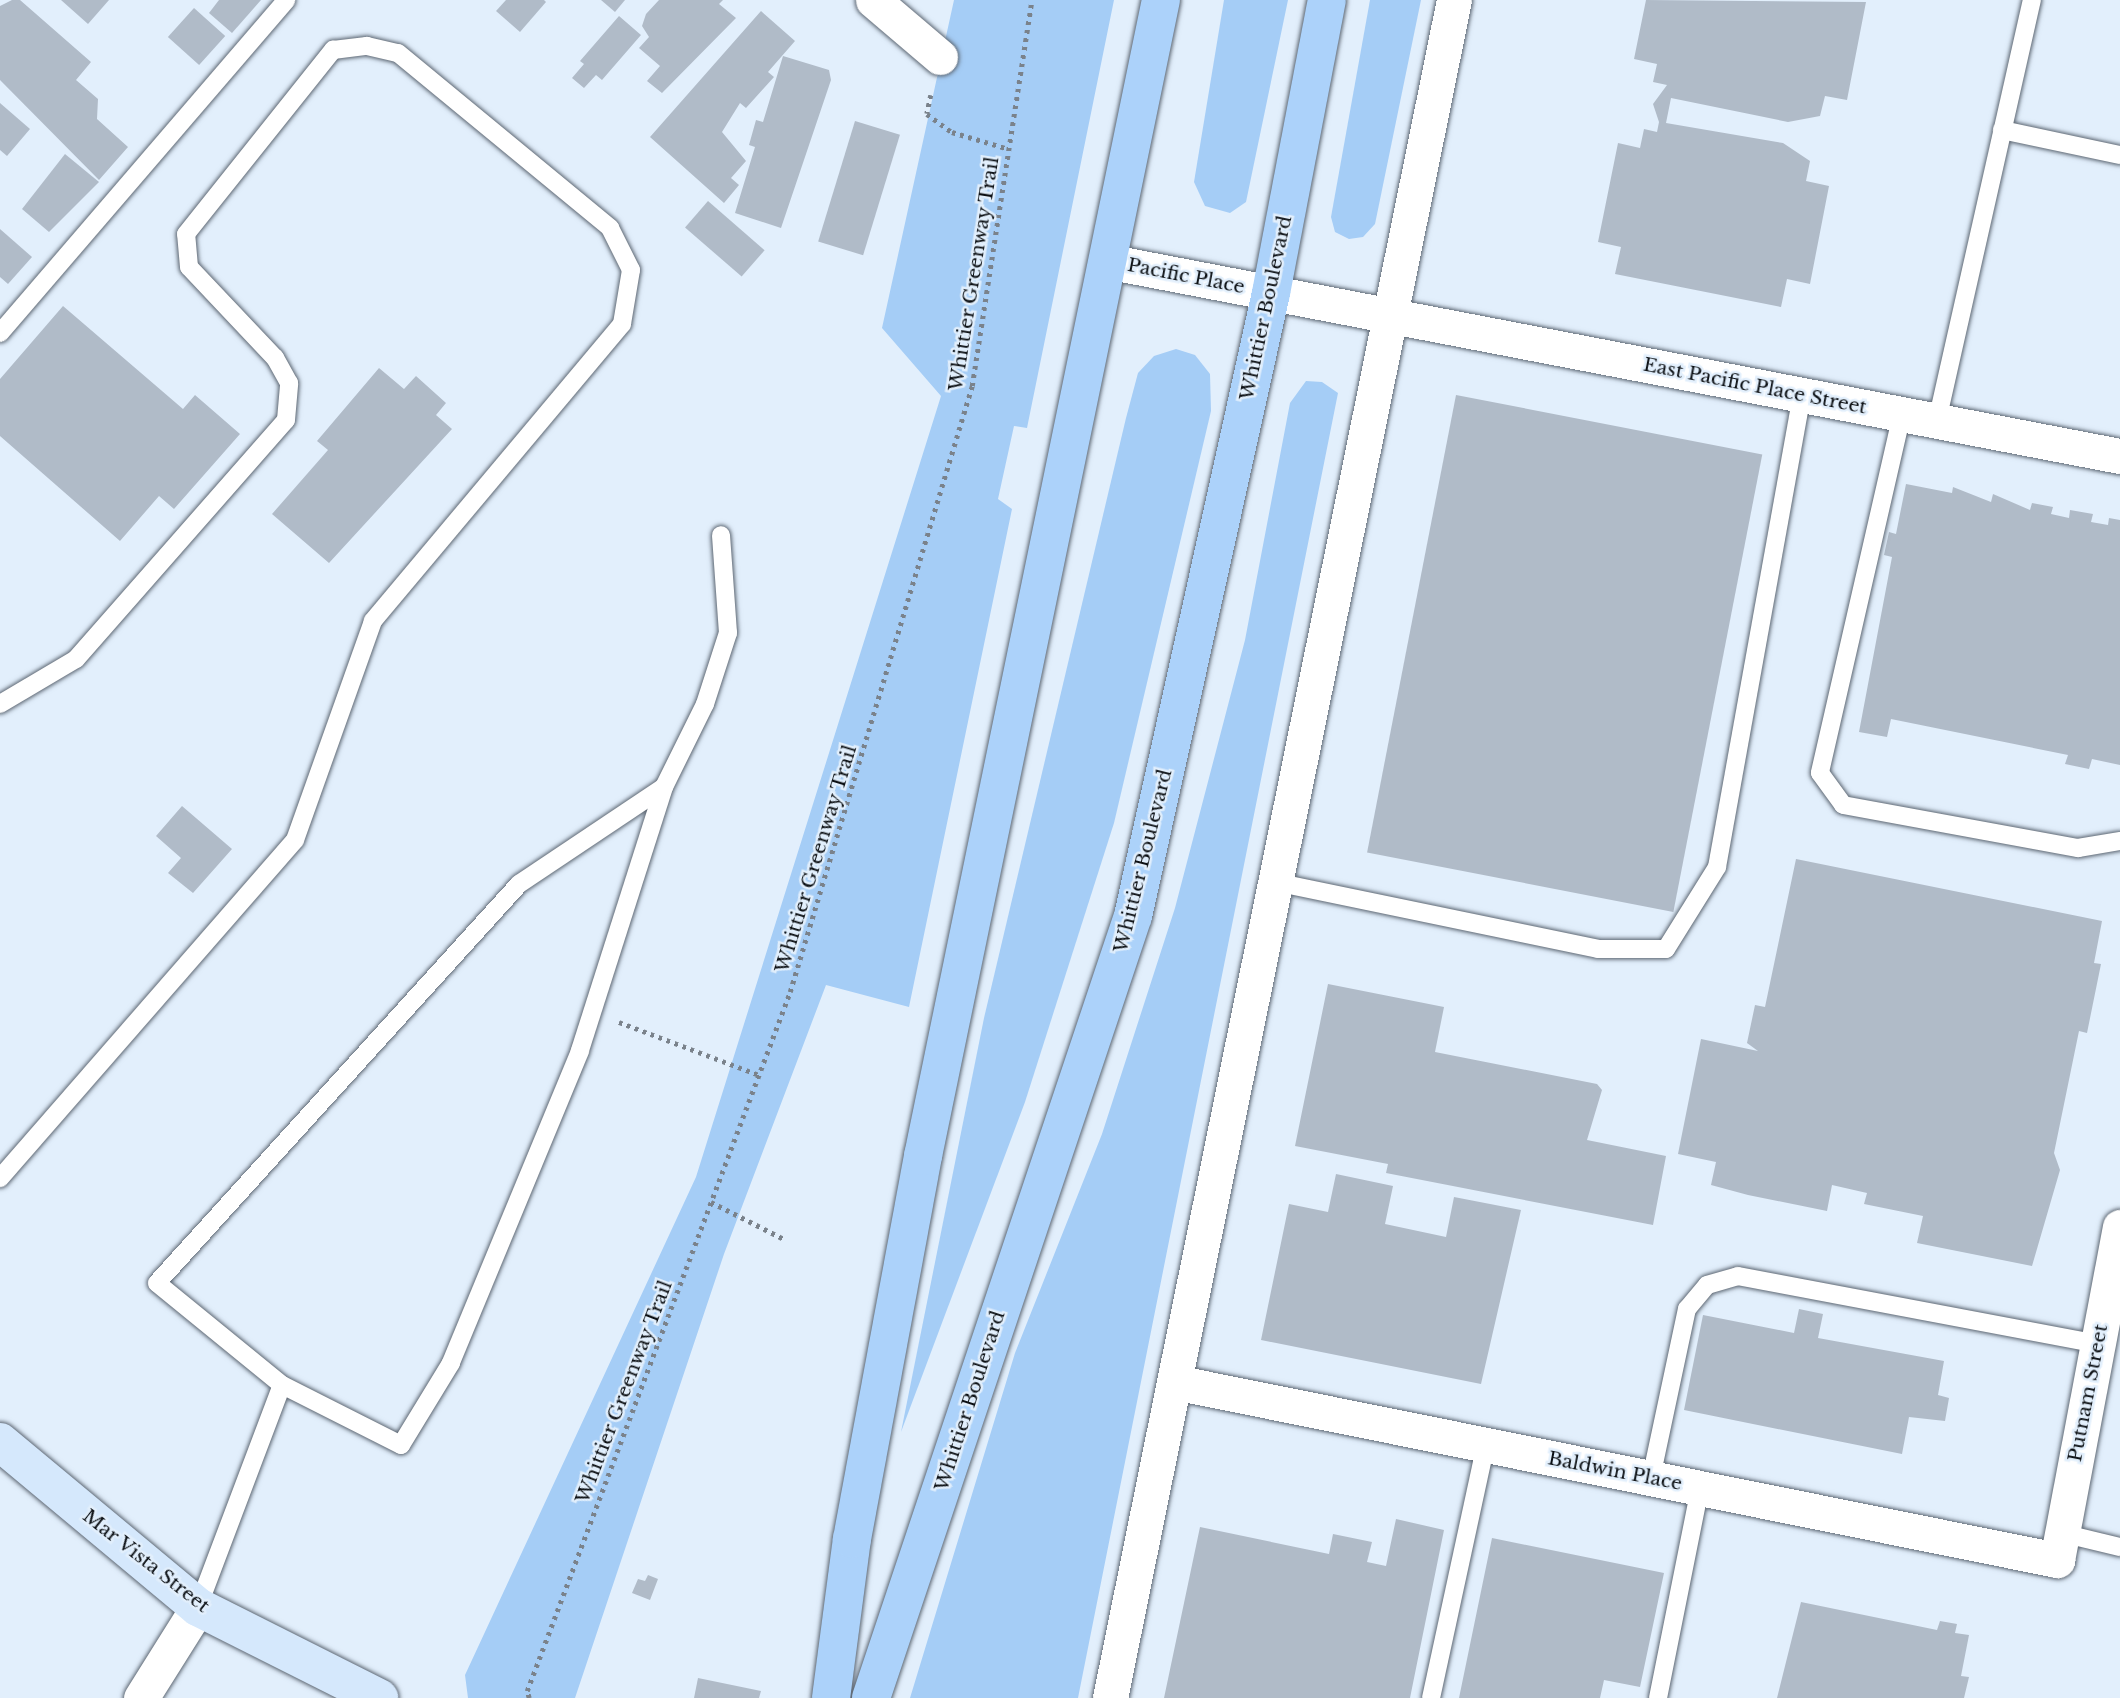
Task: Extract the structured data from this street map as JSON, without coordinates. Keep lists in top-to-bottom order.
{
  "streets": {
    "main road": ["Whittier Boulevard", "Mar Vista Street"],
    "street": [
      "Pacific Place",
      "East Pacific Place Street",
      "Putnam Street",
      "Baldwin Place"
    ],
    "path": ["Whittier Greenway Trail"]
  },
  "crossings": [
    ["Pacific Place", "Whittier Boulevard"],
    ["Pacific Place", "East Pacific Place Street"],
    ["Putnam Street", "Baldwin Place"]
  ]
}
